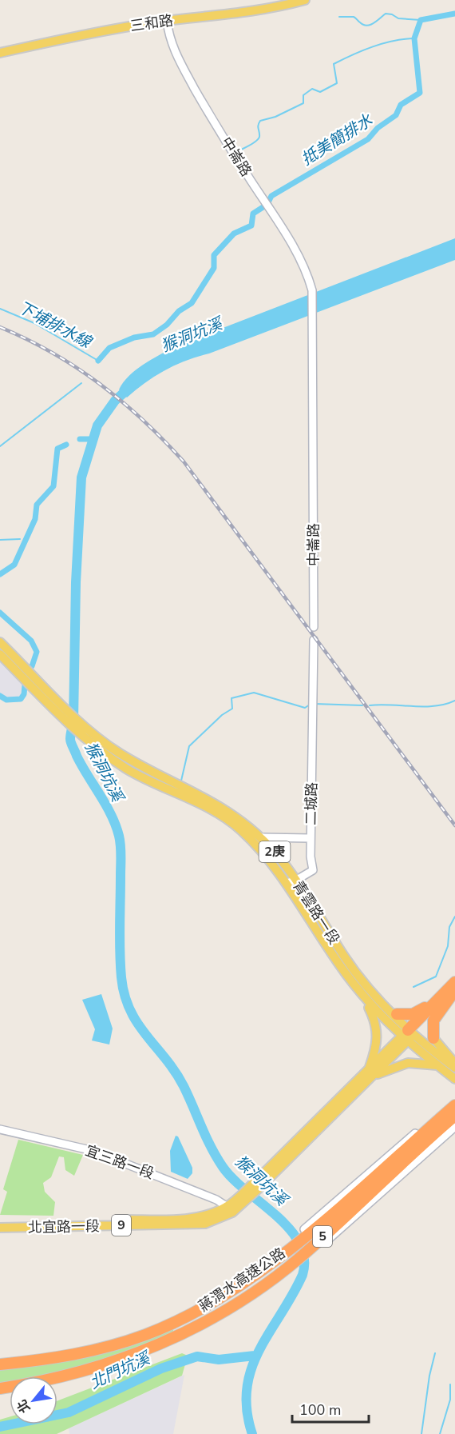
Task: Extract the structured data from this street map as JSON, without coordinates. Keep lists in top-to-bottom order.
{
  "streets": {
    "highway": ["5", "蔣渭水高速公路"],
    "main road": [
      "三和路",
      "2庚",
      "青雲路一段",
      "9",
      "北宜路一段"
    ],
    "street": ["中崙路", "二城路", "宜三路一段"]
  },
  "crossings": [
    ["三和路", "中崙路"],
    ["二城路", "青雲路一段"],
    ["青雲路一段", "9"],
    ["宜三路一段", "9"],
    ["宜三路一段", "北宜路一段"],
    ["9", "北宜路一段"]
  ],
  "water": [
    "抵美簡排水",
    "下埔排水線",
    "猴洞坑溪",
    "北門坑溪"
  ],
  "scale_bar": "100 m",
  "north": "bottom left"
}
